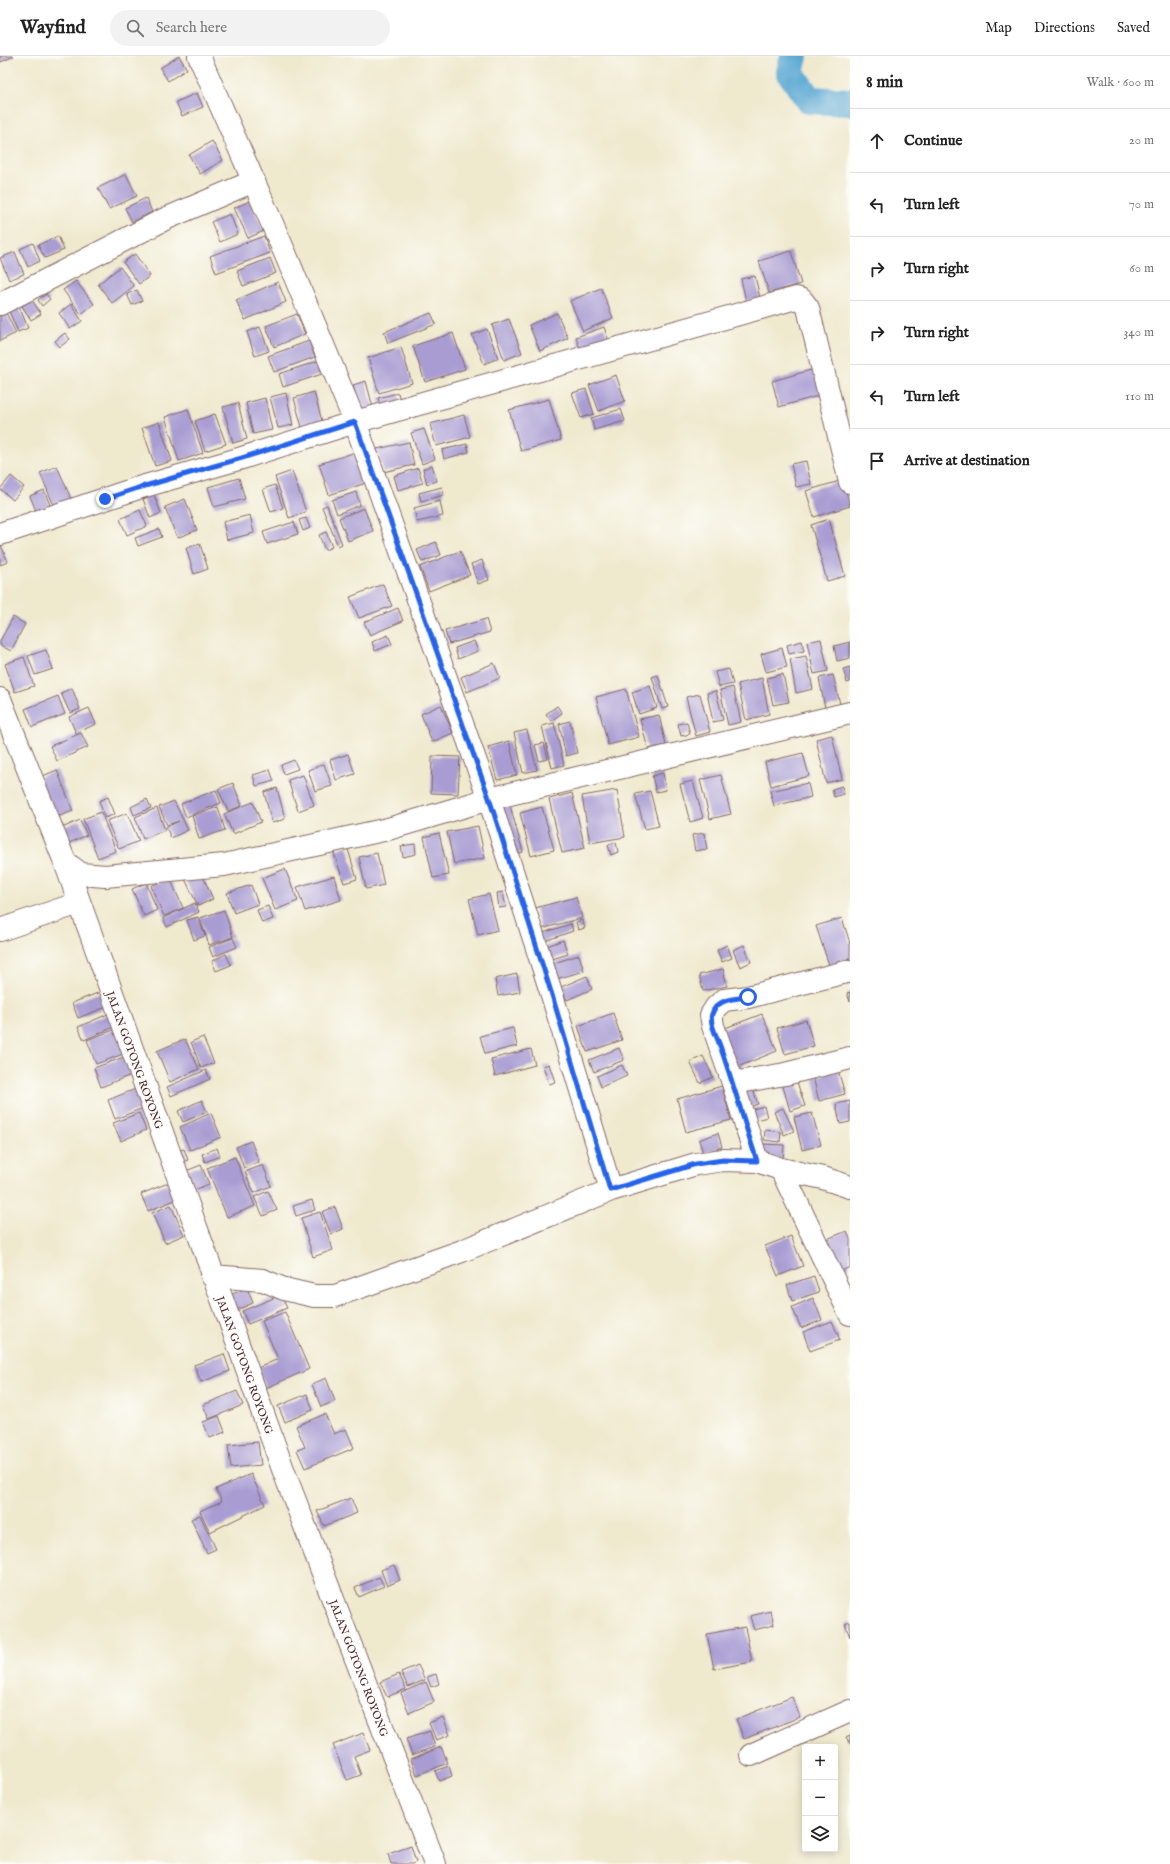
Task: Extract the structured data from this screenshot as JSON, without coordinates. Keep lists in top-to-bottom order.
{
  "streets": {
    "street": ["JALAN GOTONG ROYONG"]
  },
  "page": {
    "header": "Wayfind",
    "search": "Search here",
    "nav": ["Map", "Directions", "Saved"],
    "heading": ["8 min", "Walk · 600 m"],
    "list": [
      ["Continue", "20 m"],
      ["Turn left", "70 m"],
      ["Turn right", "60 m"],
      ["Turn right", "340 m"],
      ["Turn left", "110 m"],
      "Arrive at destination"
    ],
    "map_buttons": ["+", "−"]
  }
}
